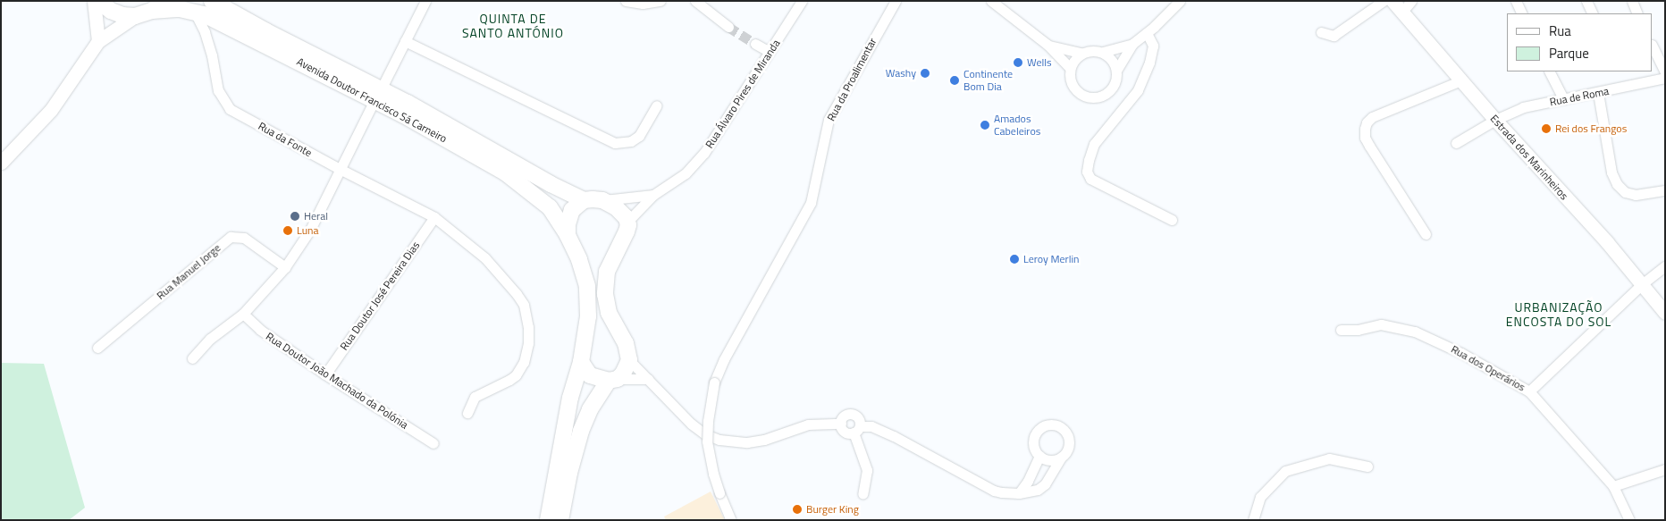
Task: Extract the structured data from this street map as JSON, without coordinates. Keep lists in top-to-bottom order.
{
  "streets": {
    "main road": ["Avenida Doutor Francisco Sá Carneiro"],
    "street": [
      "Rua da Proalimentar",
      "Rua Álvaro Pires de Miranda",
      "Rua de Roma",
      "Rua da Fonte",
      "Estrada dos Marinheiros",
      "Rua Manuel Jorge",
      "Rua Doutor José Pereira Dias",
      "Rua dos Operários",
      "Rua Doutor João Machado da Polónia"
    ]
  },
  "crossings": [
    ["Rua de Roma", "Estrada dos Marinheiros"],
    ["Avenida Doutor Francisco Sá Carneiro", "Rua da Fonte"],
    ["Rua da Fonte", "Rua Doutor José Pereira Dias"],
    ["Rua Doutor José Pereira Dias", "Rua Doutor João Machado da Polónia"]
  ],
  "districts": ["QUINTA DE SANTO ANTÓNIO", "URBANIZAÇÃO ENCOSTA DO SOL"],
  "places": [
    "Wells",
    "Washy",
    "Continente Bom Dia",
    "Amados Cabeleiros",
    "Rei dos Frangos",
    "Heral",
    "Luna",
    "Leroy Merlin",
    "Burger King"
  ],
  "legend": ["Rua", "Parque"]
}
